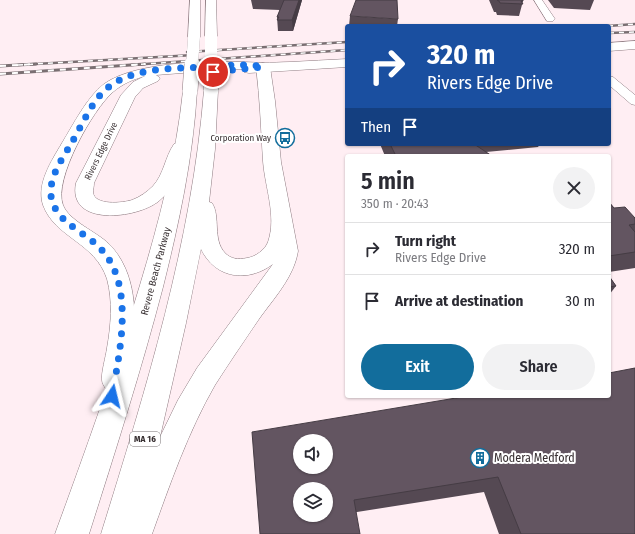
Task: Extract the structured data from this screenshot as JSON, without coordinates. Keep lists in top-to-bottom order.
{
  "streets": {
    "main road": ["Rivers Edge Drive", "Revere Beach Parkway", "MA 16"]
  },
  "crossings": [
    ["Rivers Edge Drive", "Revere Beach Parkway"]
  ],
  "places": {
    "bus stop": ["Corporation Way"],
    "building": ["Modera Medford"]
  },
  "page": {
    "turn": ["320 m", "Rivers Edge Drive"],
    "then": "Then",
    "heading": ["5 min", "350 m · 20:43"],
    "list": [
      {
        "name": "Turn right",
        "note": "Rivers Edge Drive",
        "value": "320 m"
      },
      {
        "name": "Arrive at destination",
        "value": "30 m"
      }
    ],
    "buttons": ["Exit", "Share"]
  }
}
